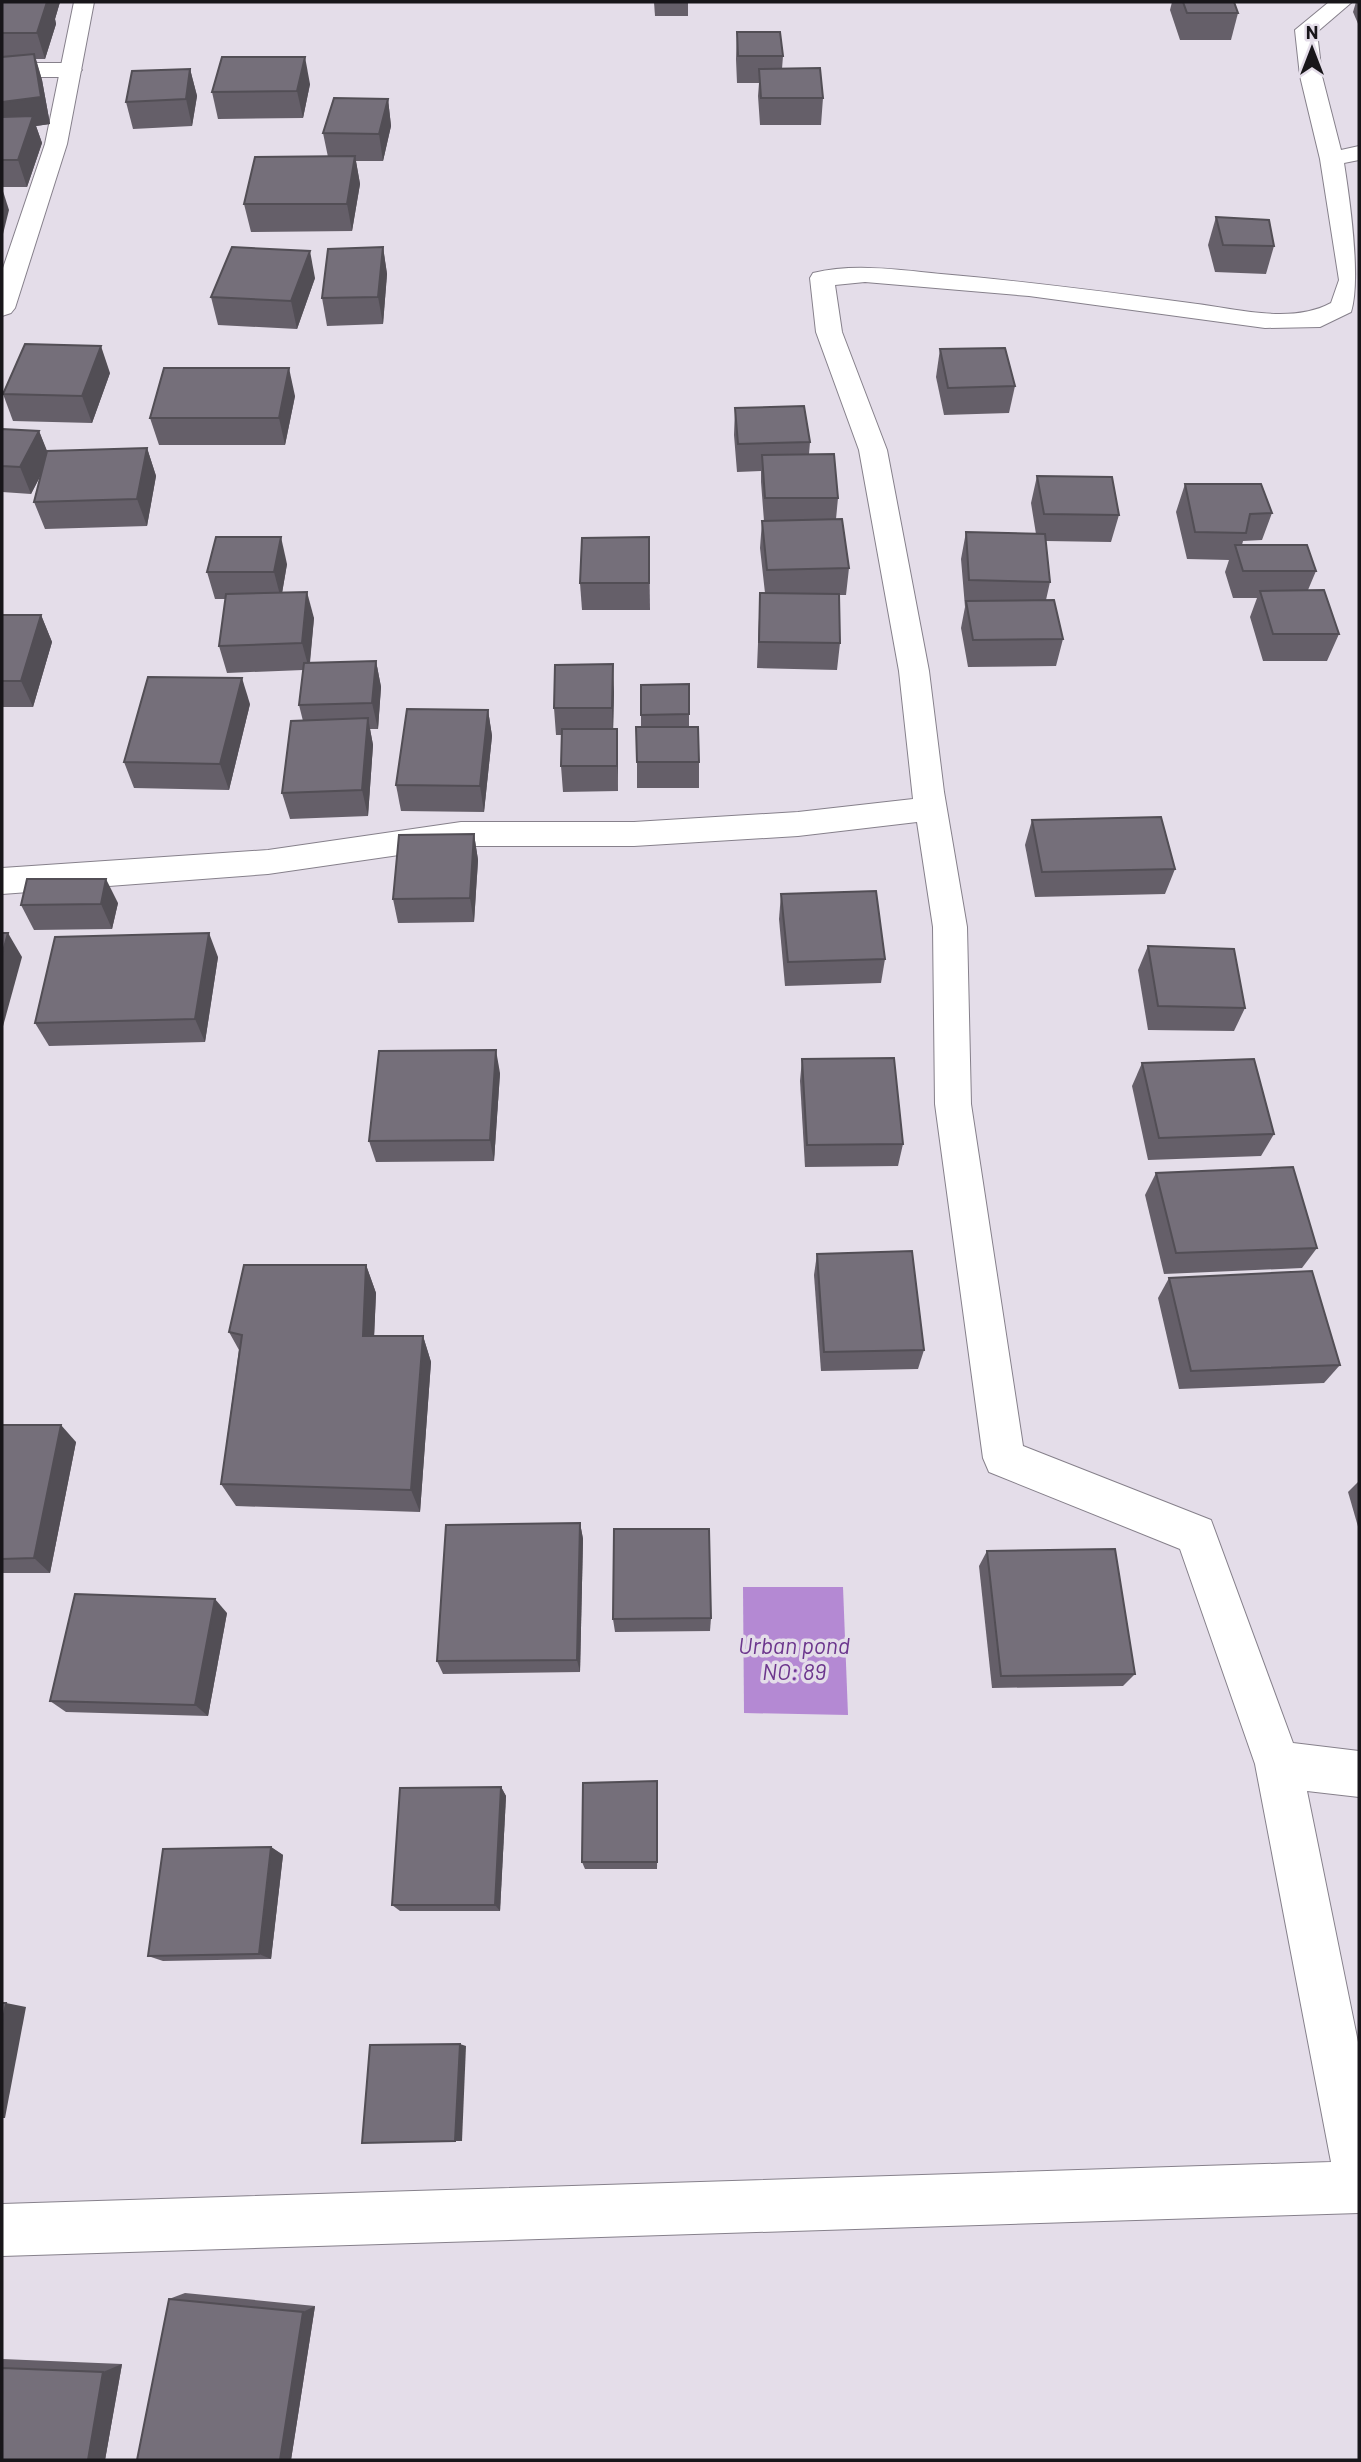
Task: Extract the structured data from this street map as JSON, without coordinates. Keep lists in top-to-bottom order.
{
  "water": ["Urban pond NO: 89"],
  "north": "top"
}
